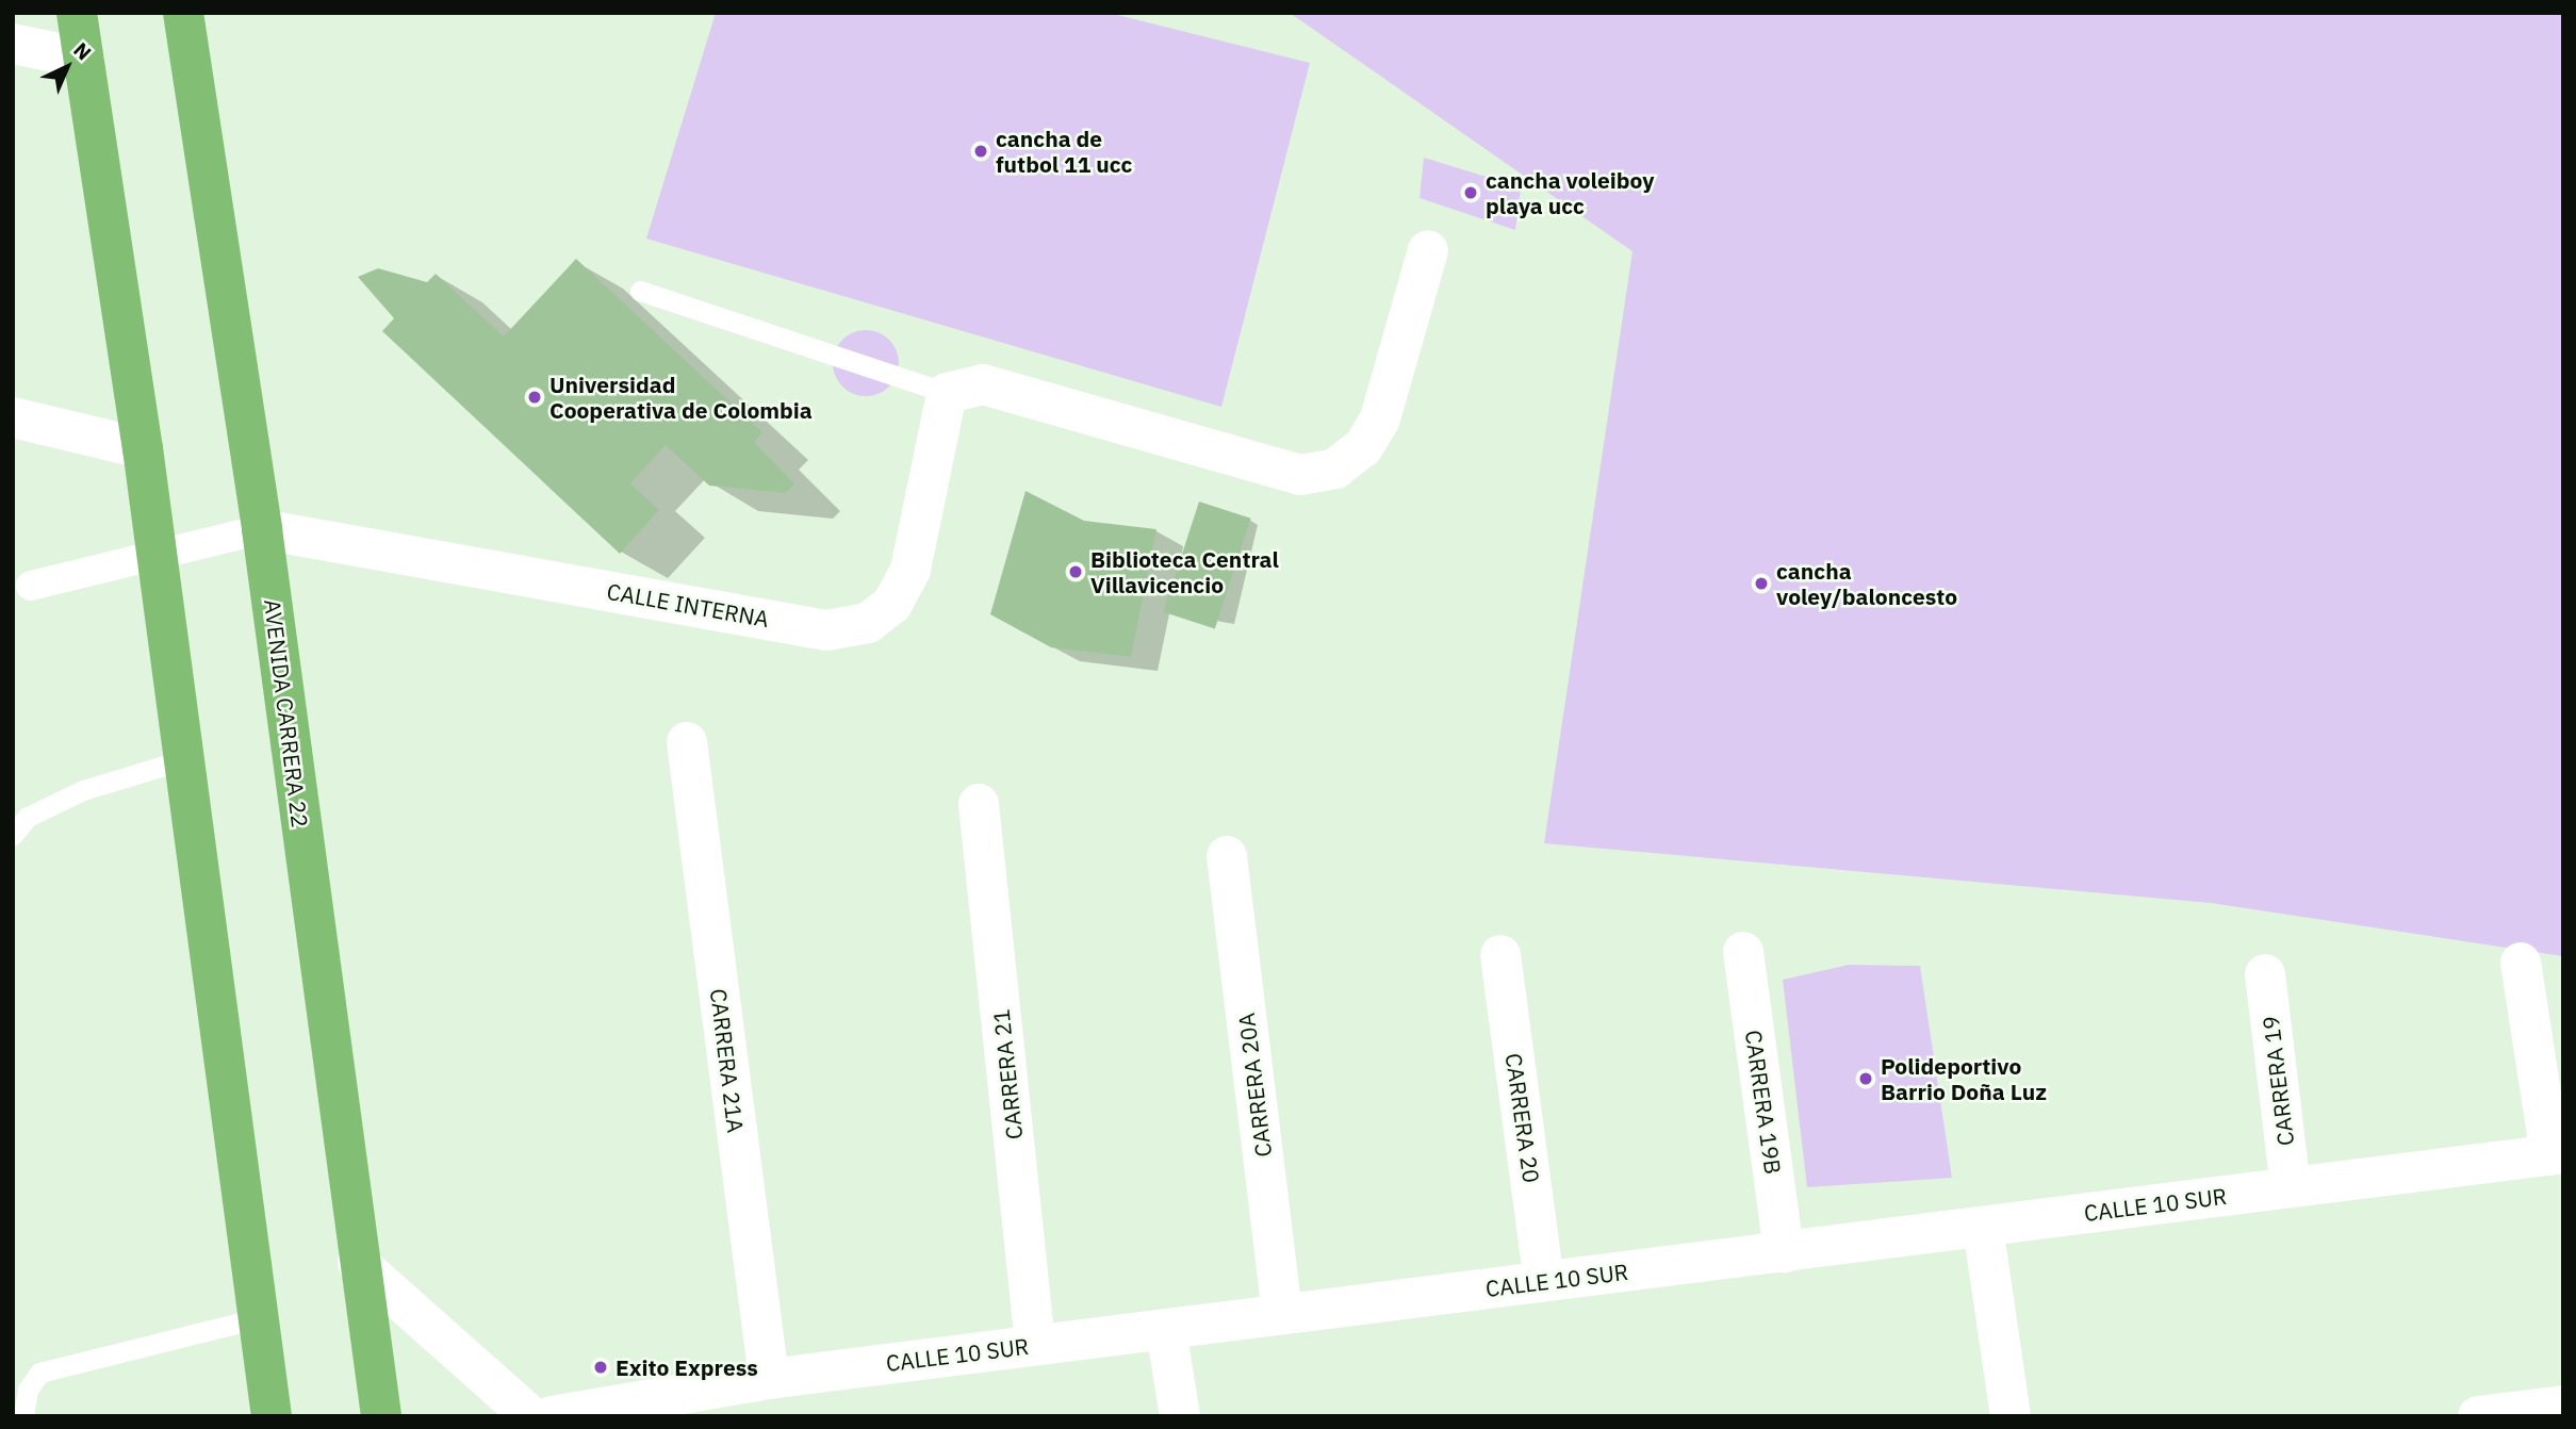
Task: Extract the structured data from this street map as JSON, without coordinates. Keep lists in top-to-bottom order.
{
  "streets": {
    "highway": ["AVENIDA CARRERA 22"],
    "street": [
      "CALLE INTERNA",
      "CARRERA 21A",
      "CARRERA 21",
      "CARRERA 19",
      "CARRERA 20A",
      "CARRERA 19B",
      "CARRERA 20",
      "CALLE 10 SUR"
    ]
  },
  "crossings": [
    ["CALLE INTERNA", "AVENIDA CARRERA 22"],
    ["CARRERA 21A", "CALLE 10 SUR"],
    ["CARRERA 21", "CALLE 10 SUR"],
    ["CARRERA 19", "CALLE 10 SUR"],
    ["CARRERA 20A", "CALLE 10 SUR"],
    ["CARRERA 19B", "CALLE 10 SUR"],
    ["CARRERA 20", "CALLE 10 SUR"]
  ],
  "places": [
    "cancha de futbol 11 ucc",
    "cancha voleiboy playa ucc",
    "Universidad Cooperativa de Colombia",
    "Biblioteca Central Villavicencio",
    "cancha voley/baloncesto",
    "Polideportivo Barrio Doña Luz",
    "Exito Express"
  ],
  "north": "top right"
}
